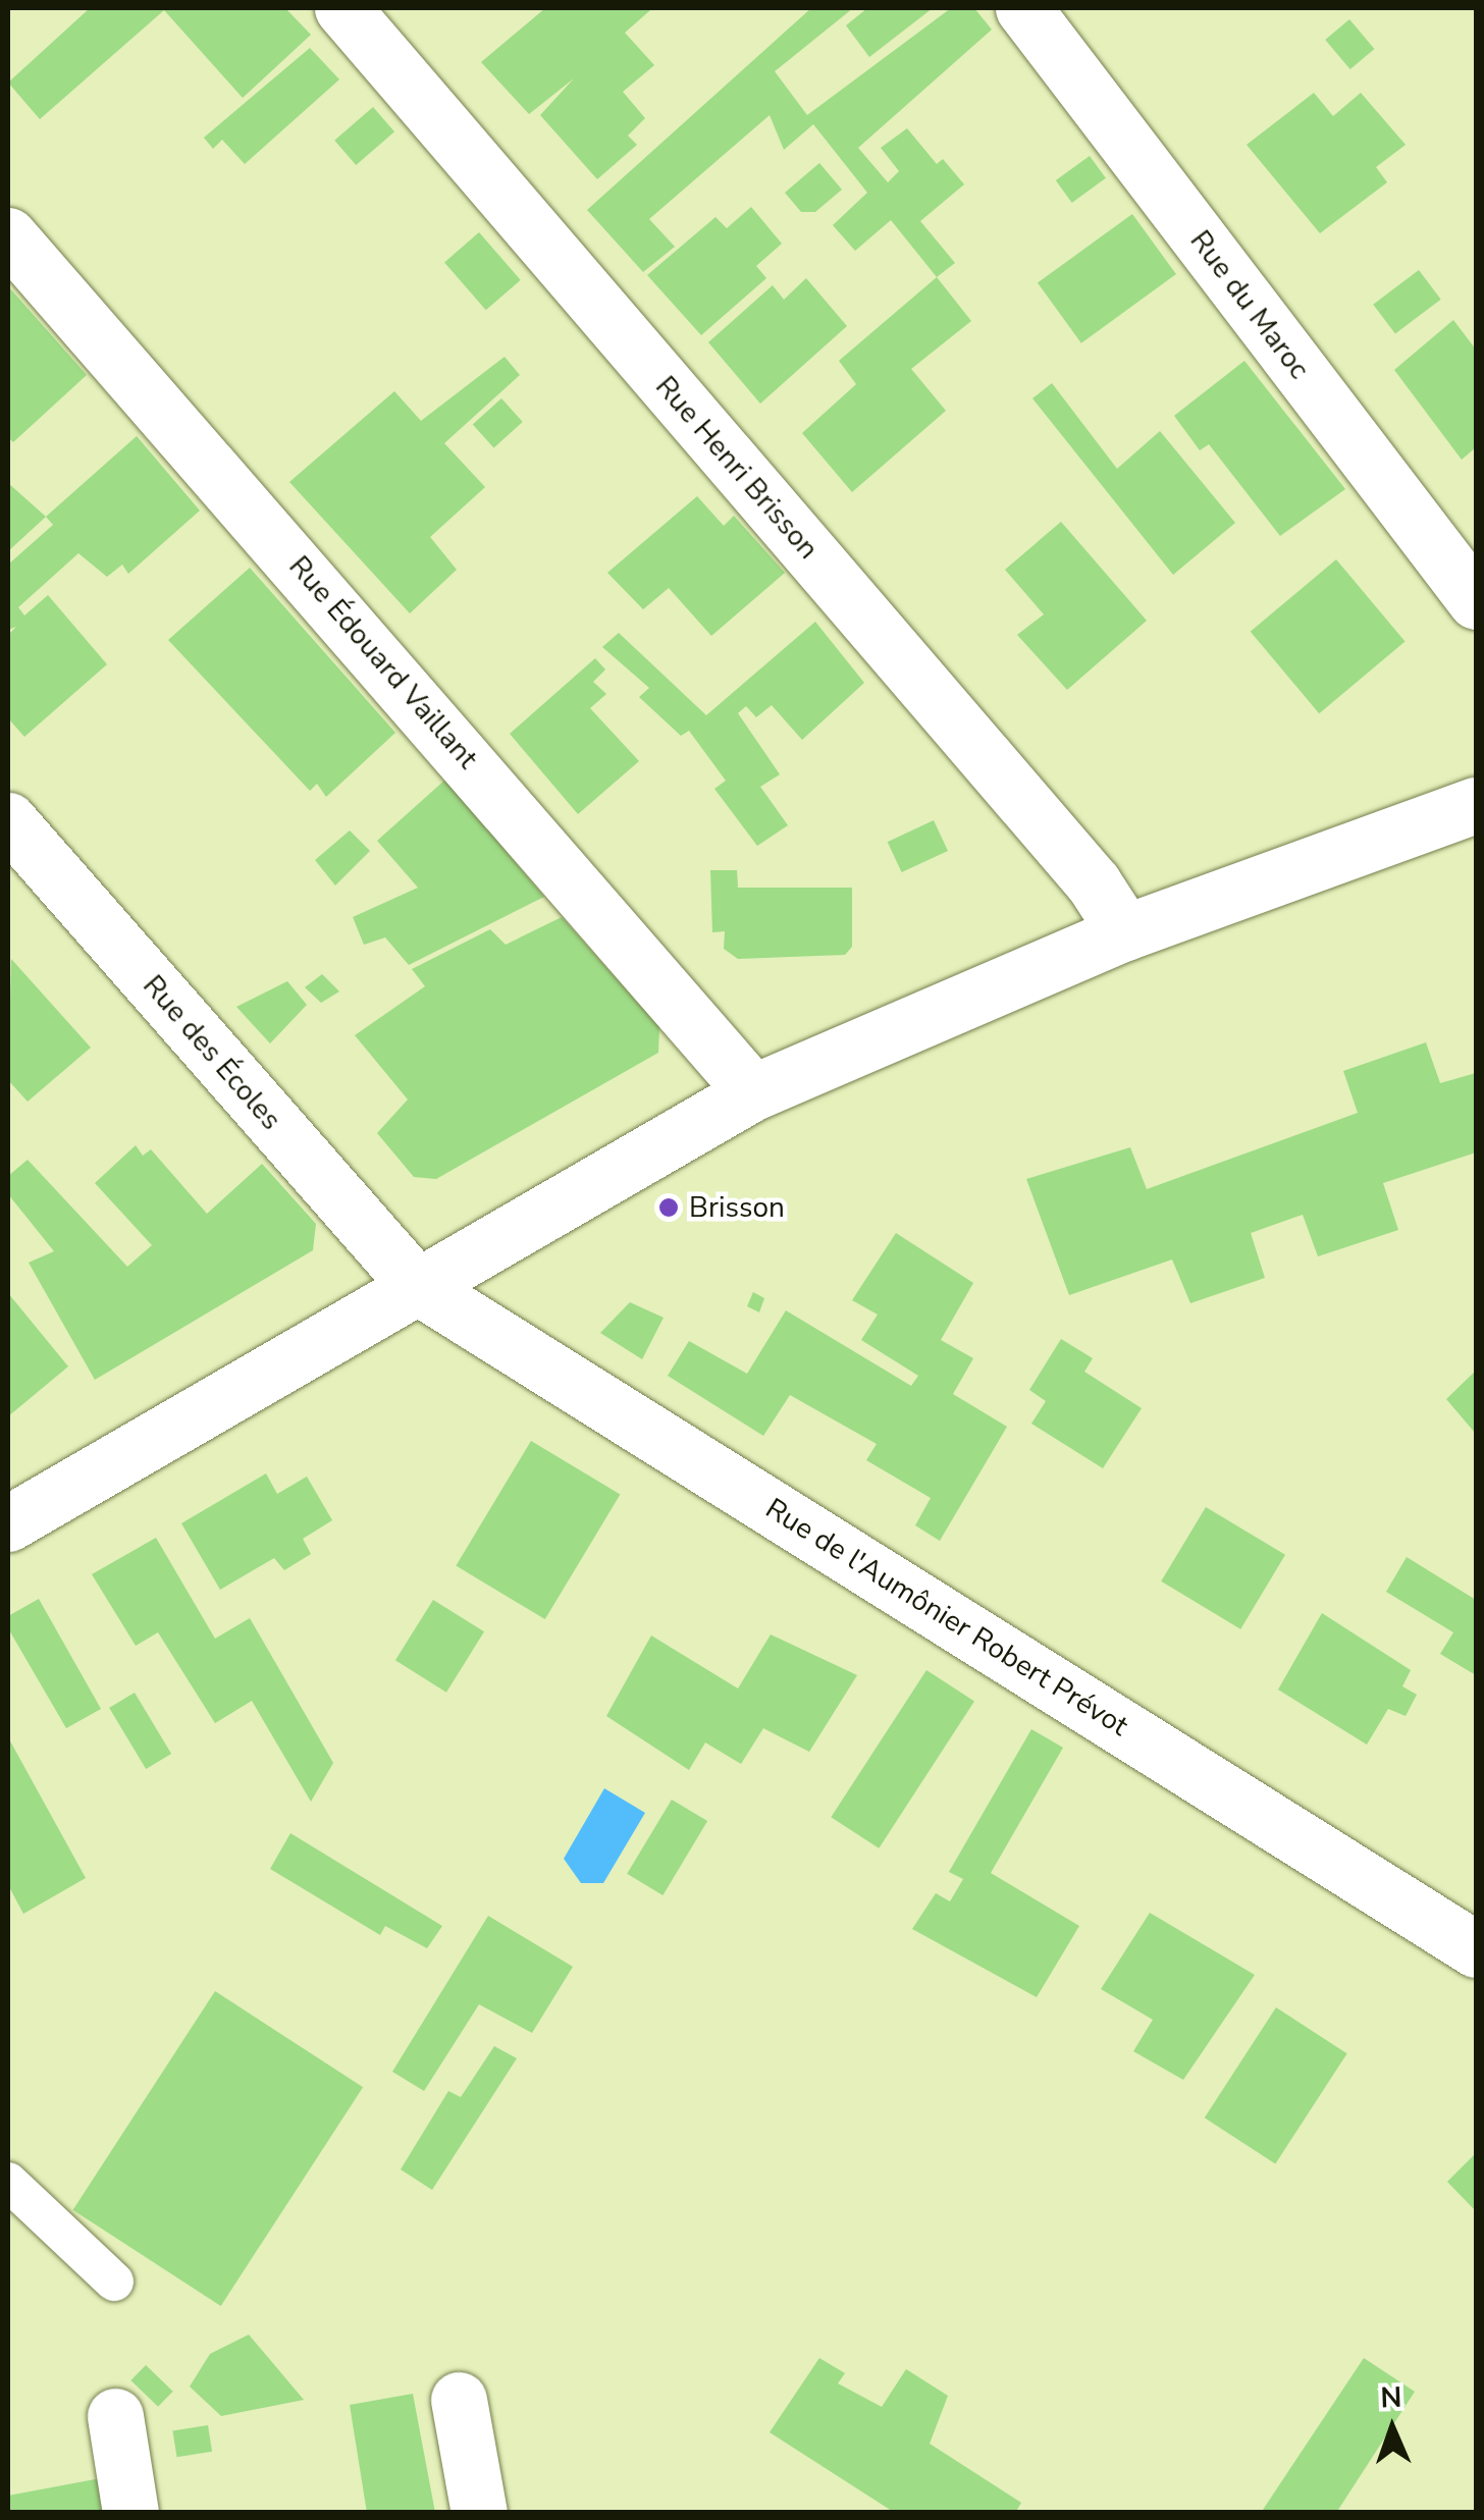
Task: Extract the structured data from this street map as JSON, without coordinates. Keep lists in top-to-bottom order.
{
  "streets": {
    "street": [
      "Rue du Maroc",
      "Rue Henri Brisson",
      "Rue Édouard Vaillant",
      "Rue des Écoles",
      "Rue de l'Aumônier Robert Prévot"
    ]
  },
  "crossings": [
    ["Rue des Écoles", "Rue de l'Aumônier Robert Prévot"]
  ],
  "places": ["Brisson"],
  "north": "top"
}
